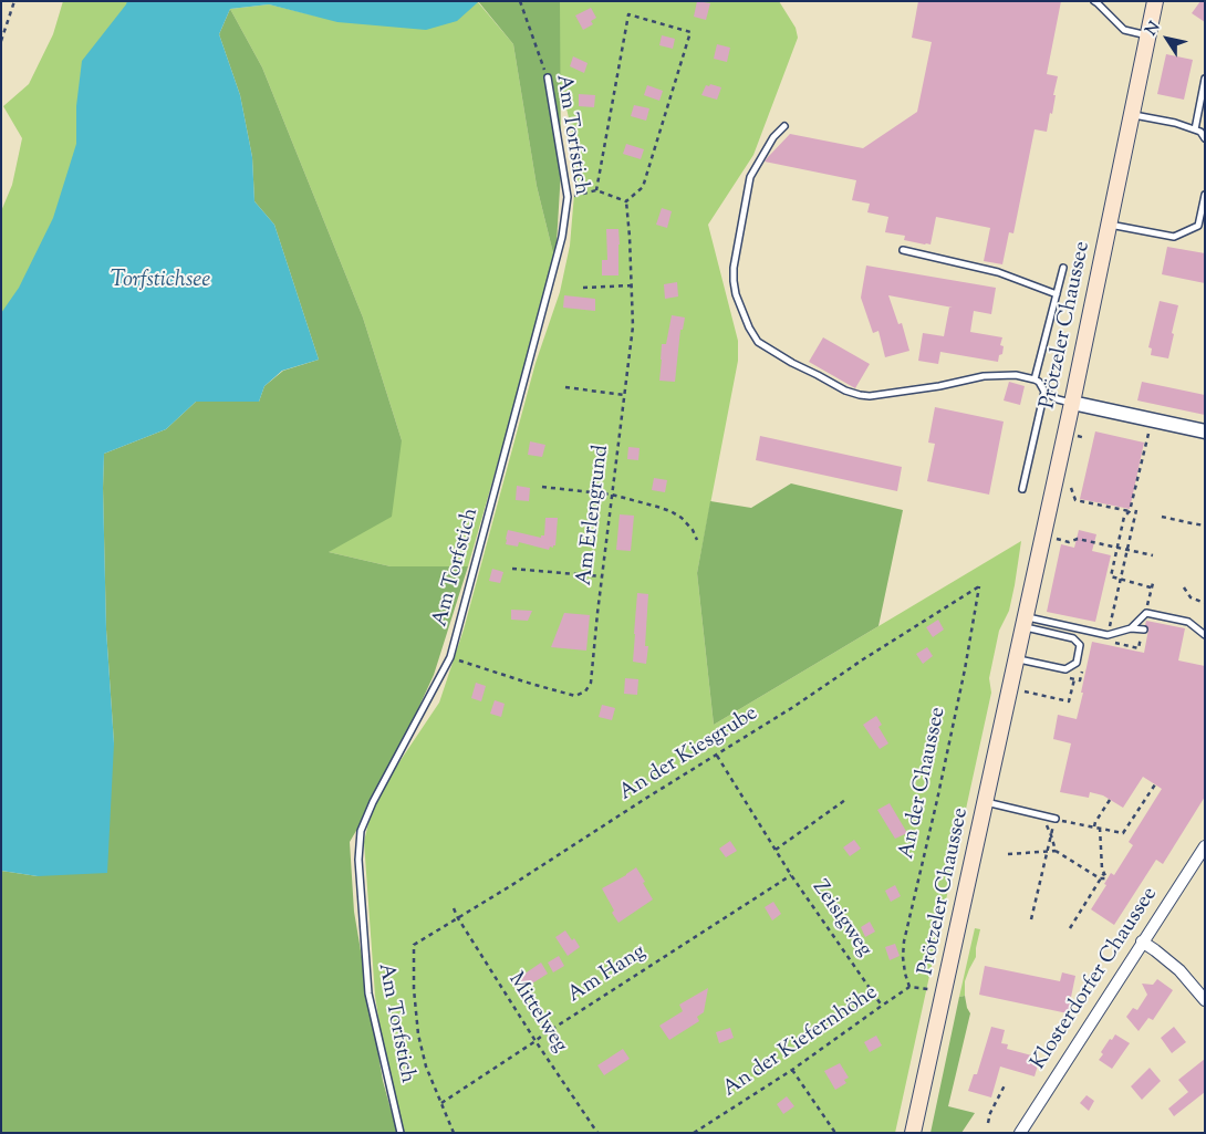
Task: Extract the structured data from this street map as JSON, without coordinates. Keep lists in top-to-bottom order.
{
  "streets": {
    "main road": ["Prötzeler Chaussee"],
    "street": ["Klosterdorfer Chaussee"],
    "lane": ["Am Torfstich"],
    "path": [
      "Am Erlengrund",
      "An der Kiesgrube",
      "An der Chaussee",
      "Zeisigweg",
      "Am Hang",
      "Mittelweg",
      "An der Kiefernhöhe"
    ]
  },
  "crossings": [
    ["Am Torfstich", "Am Erlengrund"],
    ["An der Kiesgrube", "An der Chaussee"],
    ["An der Kiesgrube", "Zeisigweg"],
    ["An der Kiesgrube", "Am Hang"],
    ["An der Kiesgrube", "Mittelweg"],
    ["An der Chaussee", "An der Kiefernhöhe"],
    ["Zeisigweg", "Am Hang"],
    ["Zeisigweg", "An der Kiefernhöhe"],
    ["Am Hang", "Mittelweg"]
  ],
  "water": ["Torfstichsee"],
  "north": "top left"
}
